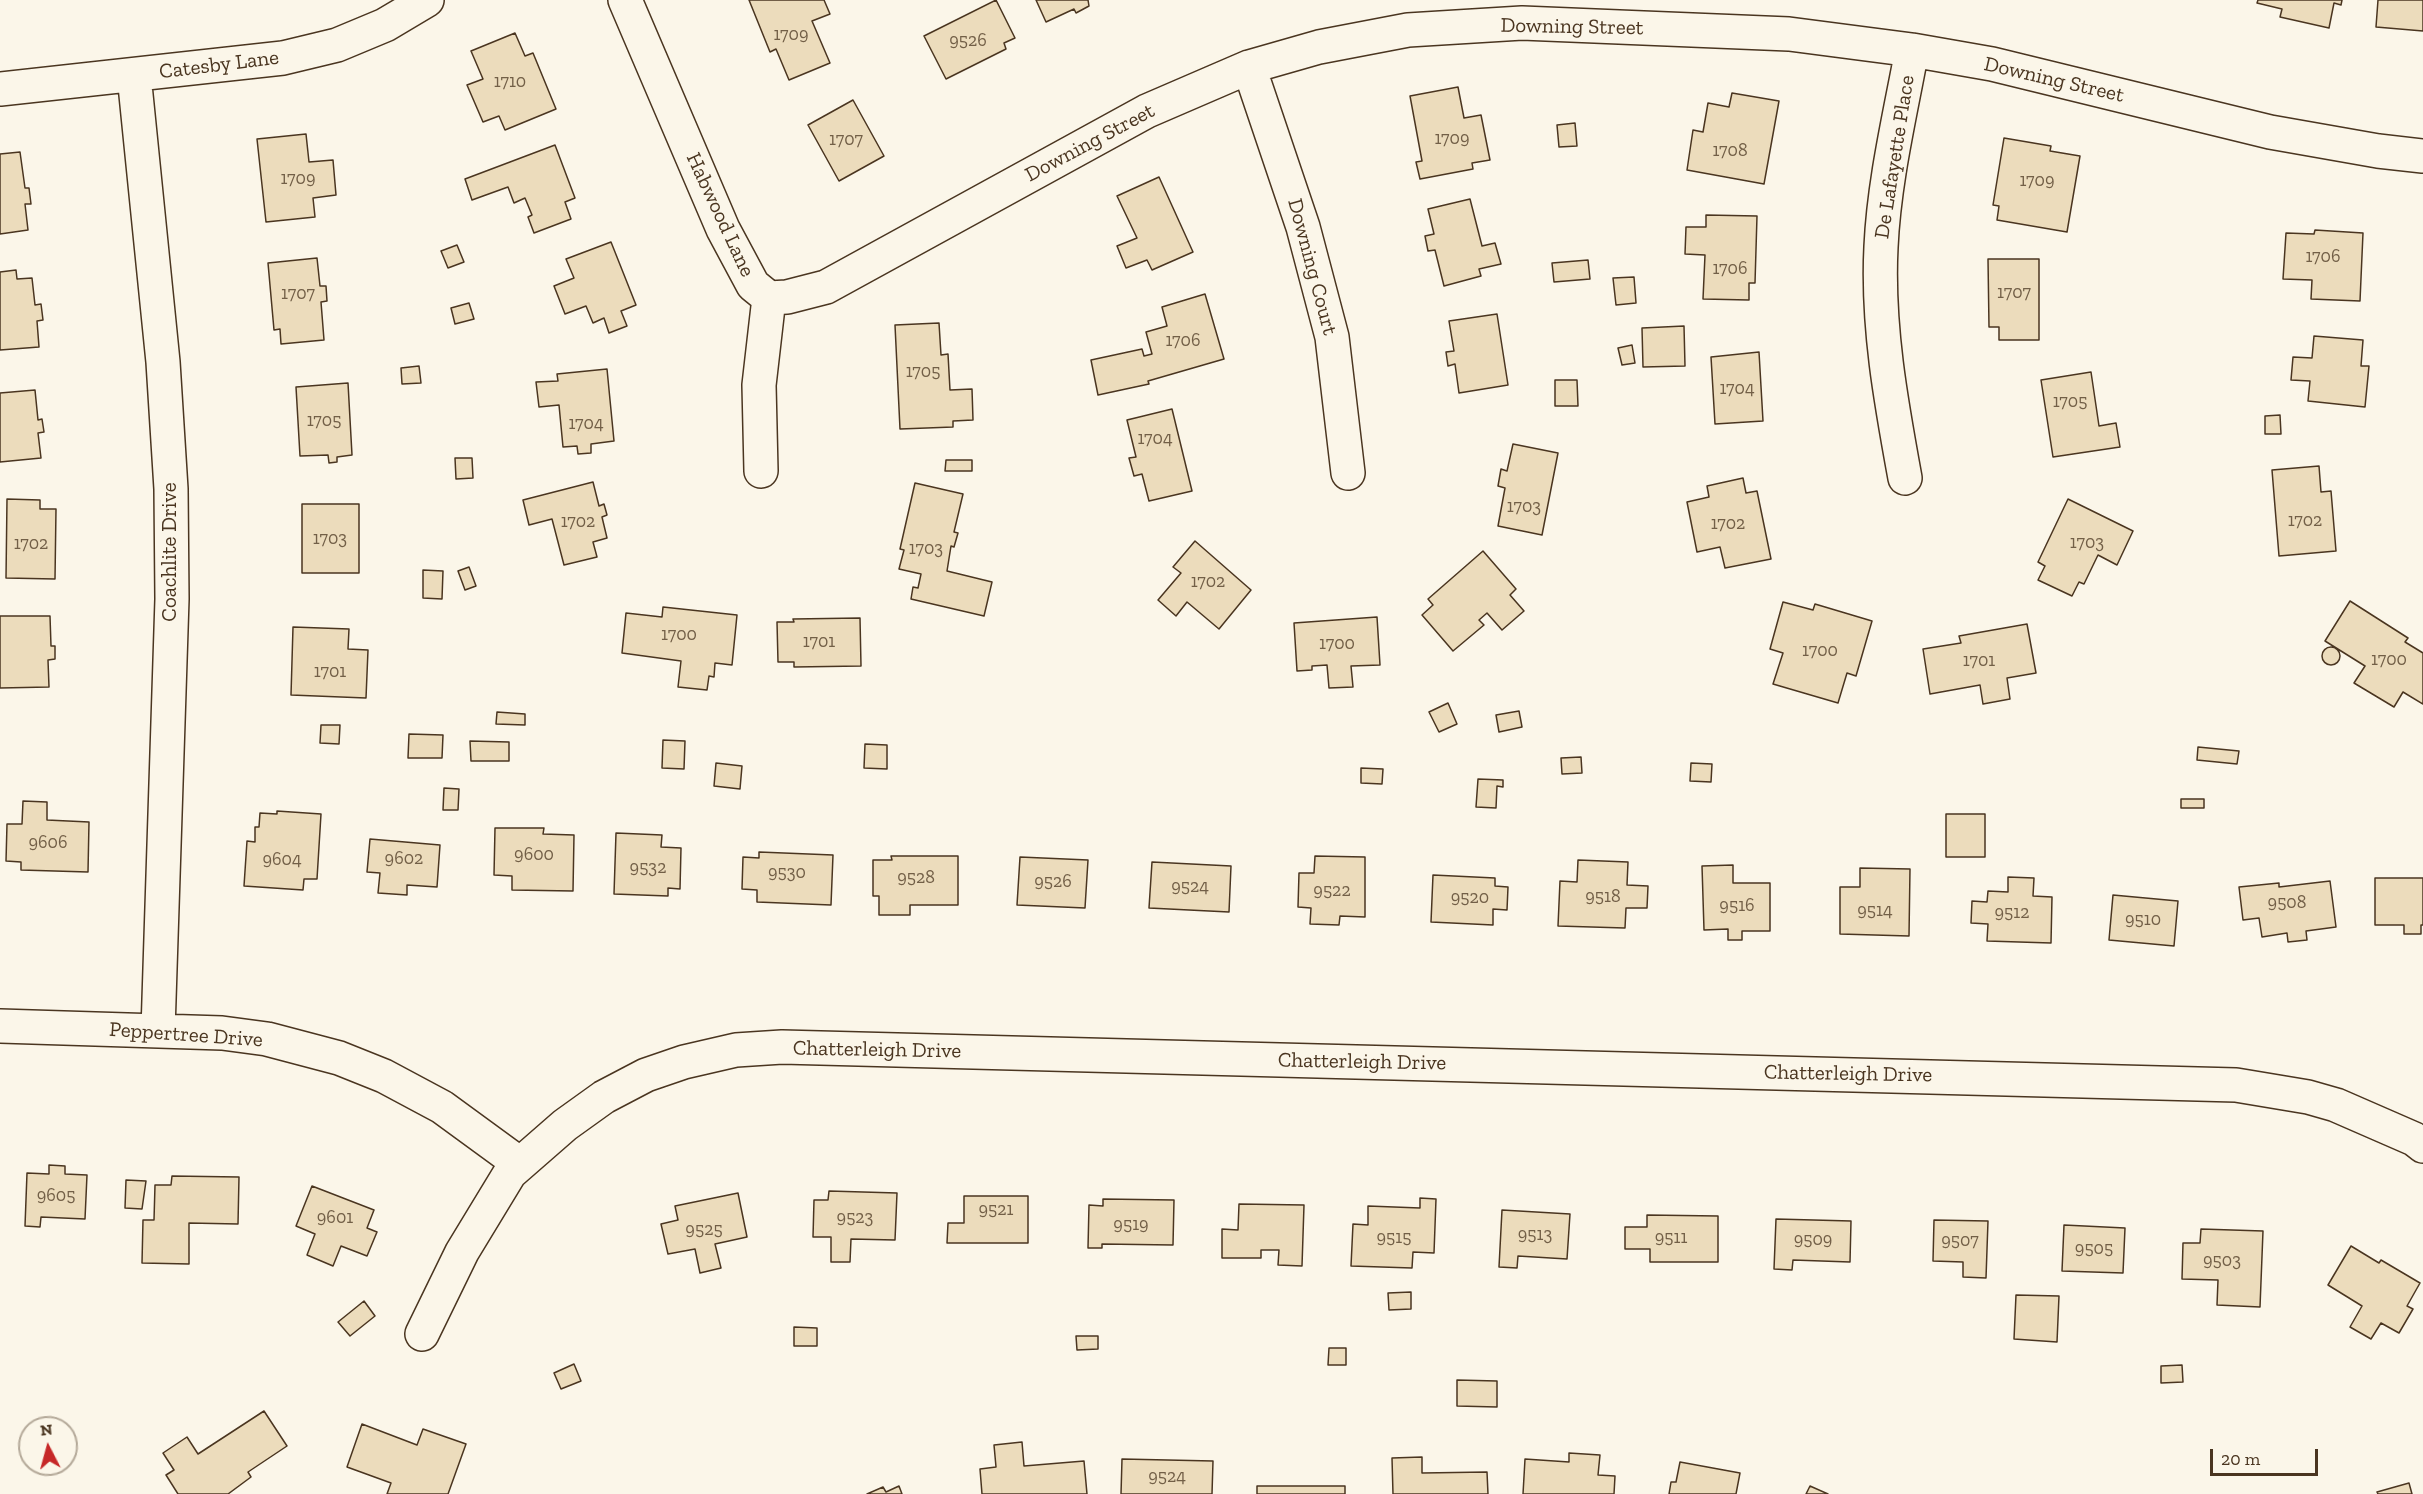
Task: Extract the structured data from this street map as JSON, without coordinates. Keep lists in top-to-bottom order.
{
  "streets": {
    "street": [
      "Downing Street",
      "Catesby Lane",
      "De Lafayette Place",
      "Habwood Lane",
      "Downing Court",
      "Coachlite Drive",
      "Peppertree Drive",
      "Chatterleigh Drive"
    ]
  },
  "crossings": [
    ["Downing Street", "De Lafayette Place"],
    ["Downing Street", "Habwood Lane"],
    ["Downing Street", "Downing Court"],
    ["Catesby Lane", "Coachlite Drive"],
    ["Coachlite Drive", "Peppertree Drive"],
    ["Peppertree Drive", "Chatterleigh Drive"]
  ],
  "house_numbers": [
    "1709",
    "9526",
    "1710",
    "1709",
    "1707",
    "1708",
    "1709",
    "1709",
    "1706",
    "1706",
    "1707",
    "1707",
    "1706",
    "1705",
    "1704",
    "1705",
    "1705",
    "1704",
    "1704",
    "1703",
    "1702",
    "1702",
    "1702",
    "1703",
    "1703",
    "1702",
    "1703",
    "1702",
    "1700",
    "1701",
    "1700",
    "1700",
    "1700",
    "1701",
    "1701",
    "9606",
    "9600",
    "9602",
    "9604",
    "9532",
    "9530",
    "9528",
    "9526",
    "9524",
    "9522",
    "9518",
    "9520",
    "9508",
    "9516",
    "9514",
    "9512",
    "9510",
    "9605",
    "9521",
    "9601",
    "9523",
    "9519",
    "9525",
    "9513",
    "9515",
    "9511",
    "9509",
    "9507",
    "9505",
    "9503",
    "9524"
  ],
  "scale_bar": "20 m",
  "north": "top"
}
